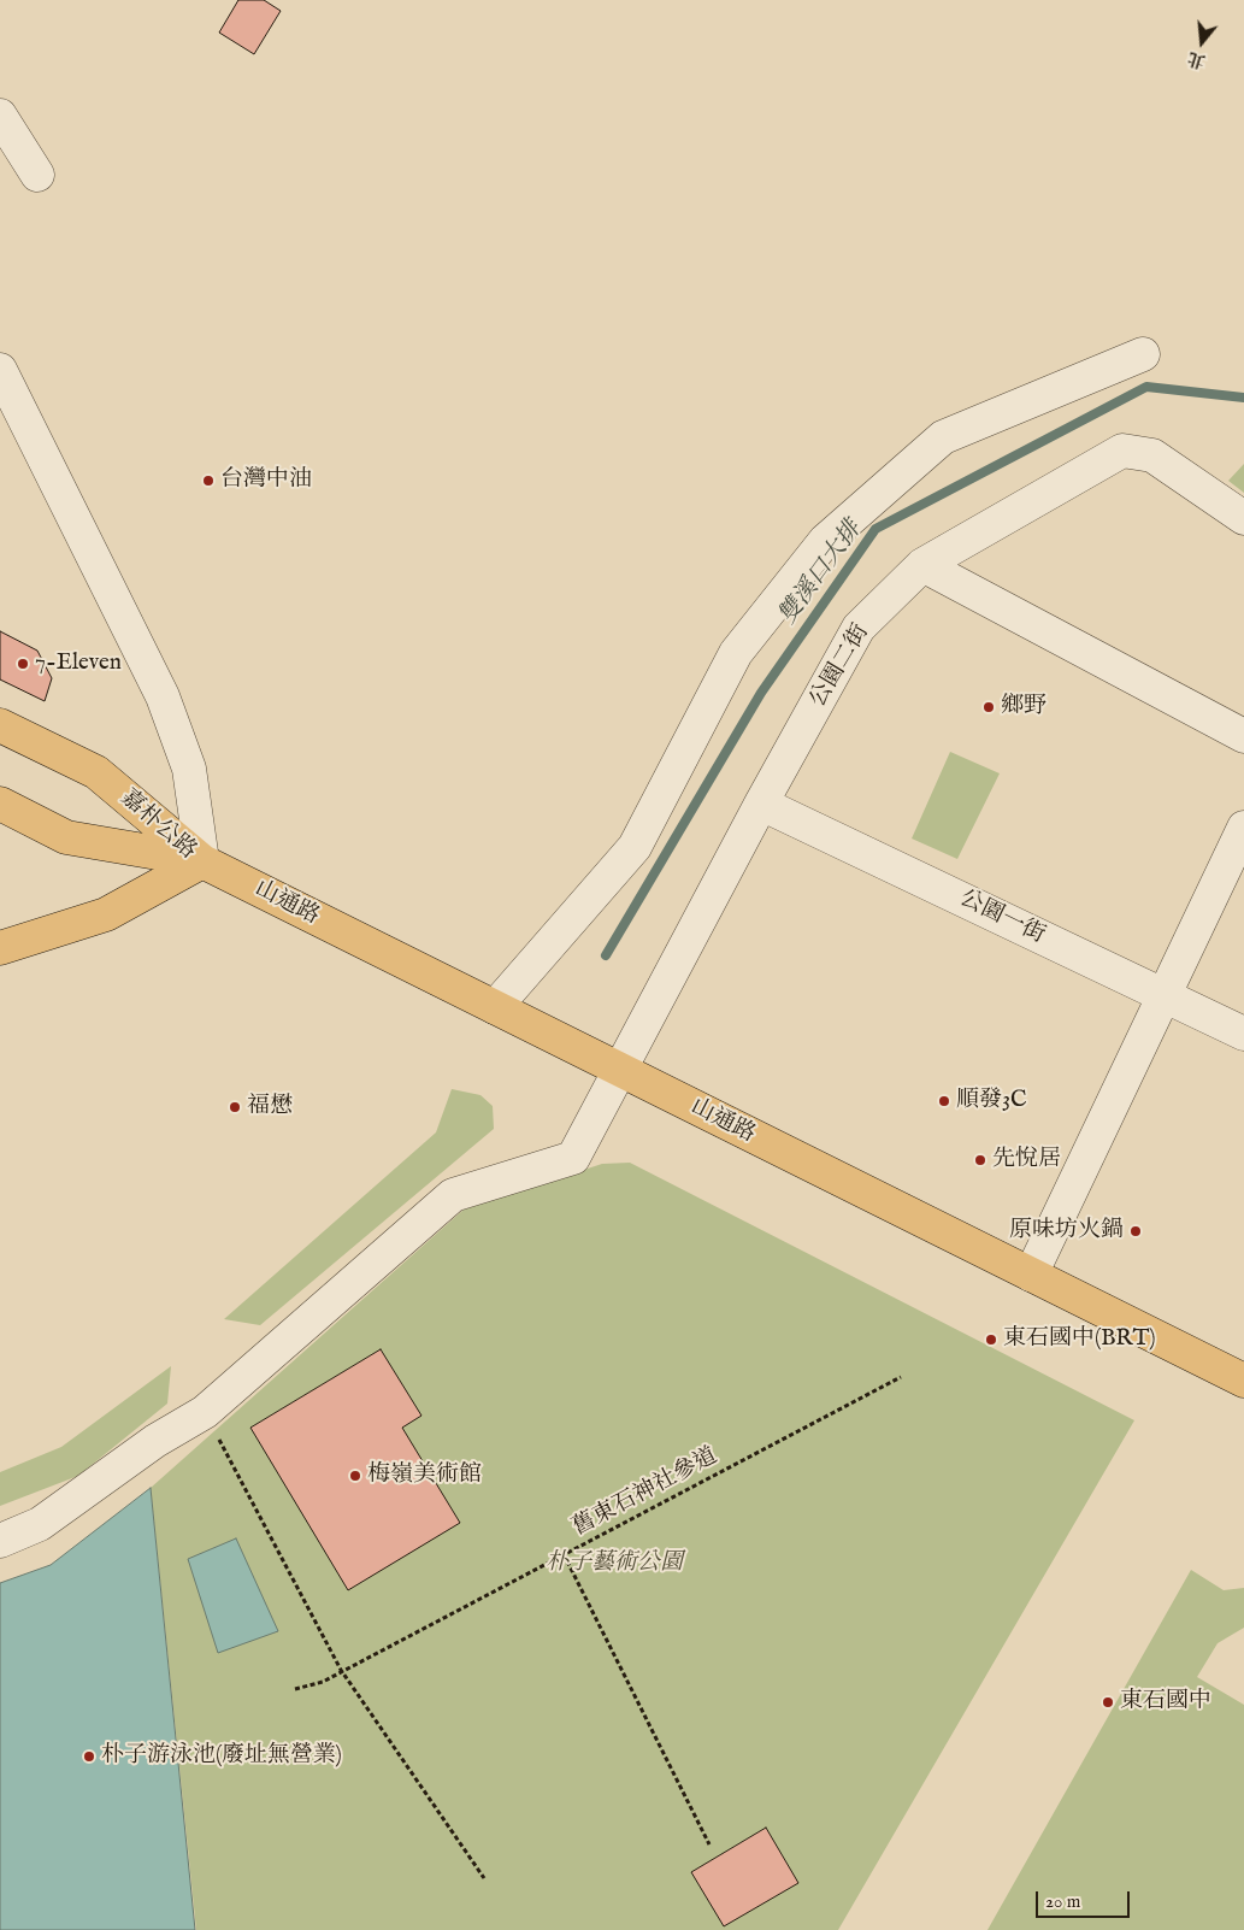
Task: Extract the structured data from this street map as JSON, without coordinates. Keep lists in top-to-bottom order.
{
  "streets": {
    "main road": ["嘉朴公路", "山通路"],
    "street": ["公園二街", "公園一街"],
    "path": ["舊東石神社參道"]
  },
  "crossings": [
    ["公園二街", "山通路"],
    ["公園二街", "公園一街"],
    ["嘉朴公路", "山通路"]
  ],
  "water": ["雙溪口大排"],
  "parks": ["朴子藝術公園"],
  "places": [
    "台灣中油",
    "7-Eleven",
    "鄉野",
    "順發3C",
    "福懋",
    "先悅居",
    "原味坊火鍋",
    "東石國中(BRT)",
    "梅嶺美術館",
    "東石國中",
    "朴子游泳池(廢址無營業)"
  ],
  "scale_bar": "20 m",
  "north": "bottom"
}
